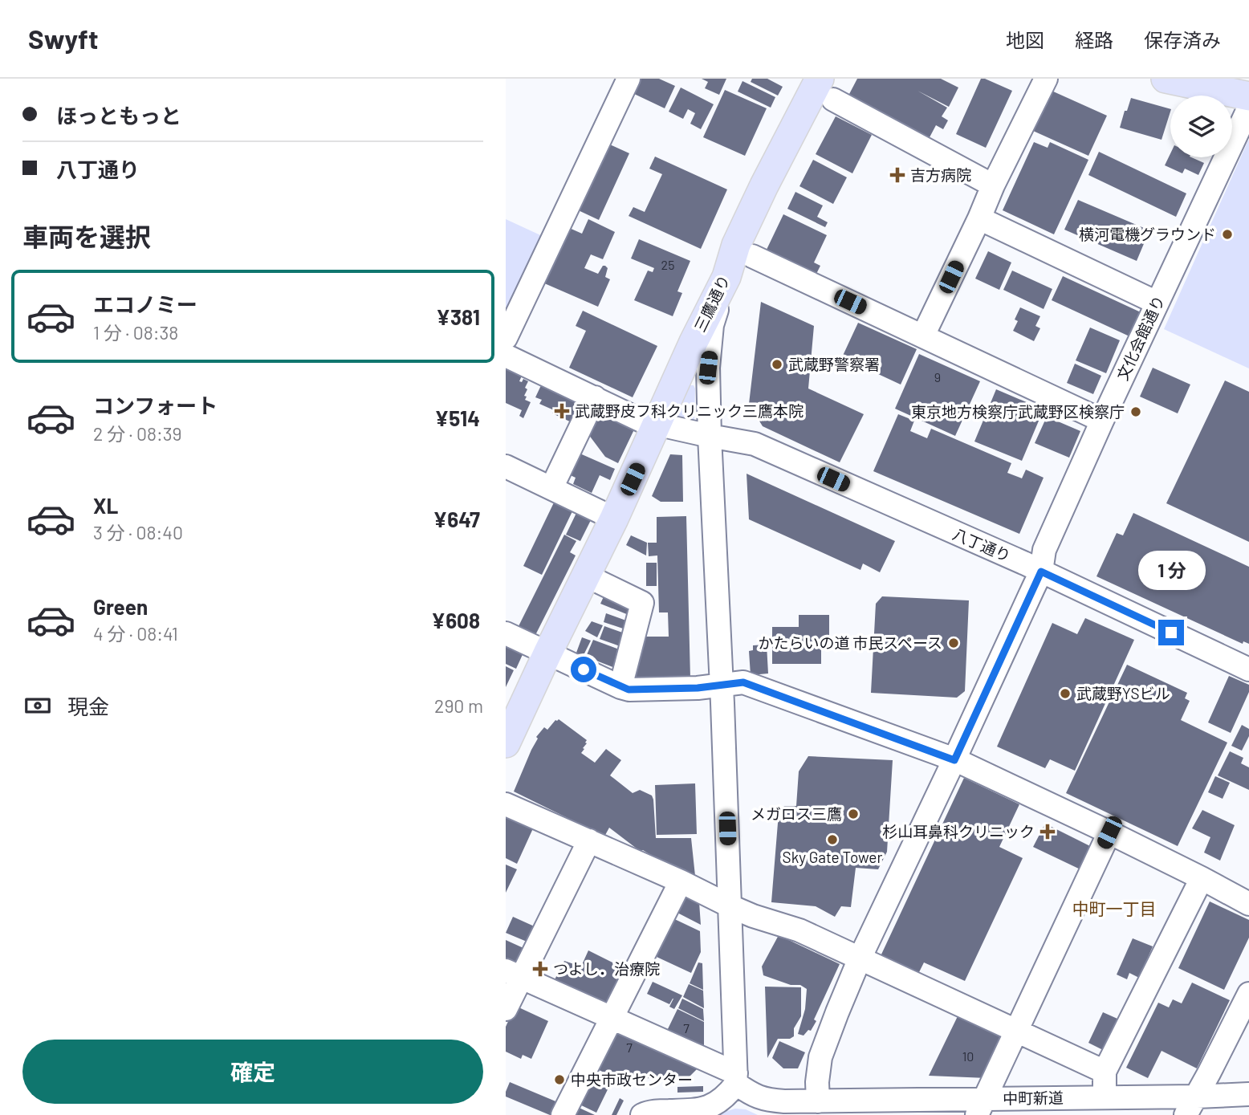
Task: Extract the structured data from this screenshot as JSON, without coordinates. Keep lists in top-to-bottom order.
{
  "streets": {
    "main road": ["三鷹通り"],
    "street": ["文化会館通り", "八丁通り", "中町新道"]
  },
  "crossings": [
    ["三鷹通り", "八丁通り"],
    ["文化会館通り", "八丁通り"],
    ["文化会館通り", "中町新道"]
  ],
  "districts": ["中町一丁目"],
  "places": {
    "health": [
      "吉方病院",
      "武蔵野皮フ科クリニック三鷹本院",
      "杉山耳鼻科クリニック",
      "つよし．治療院"
    ],
    "other": [
      "横河電機グラウンド",
      "武蔵野警察署",
      "東京地方検察庁武蔵野区検察庁",
      "かたらいの道 市民スペース",
      "武蔵野YSビル",
      "メガロス三鷹",
      "Sky Gate Tower",
      "中央市政センター"
    ]
  },
  "house_numbers": [
    "25",
    "9",
    "7",
    "7",
    "10"
  ],
  "page": {
    "header": "Swyft",
    "nav": ["地図", "経路", "保存済み"],
    "banner": ["ほっともっと", "八丁通り"],
    "heading": "車両を選択",
    "list": [
      {
        "name": "エコノミー",
        "note": "1 分 · 08:38",
        "value": "¥381"
      },
      {
        "name": "コンフォート",
        "note": "2 分 · 08:39",
        "value": "¥514"
      },
      {
        "name": "XL",
        "note": "3 分 · 08:40",
        "value": "¥647"
      },
      {
        "name": "Green",
        "note": "4 分 · 08:41",
        "value": "¥608"
      }
    ],
    "bubble": "1 分",
    "pay": ["現金", "290 m"],
    "buttons": "確定"
  }
}
